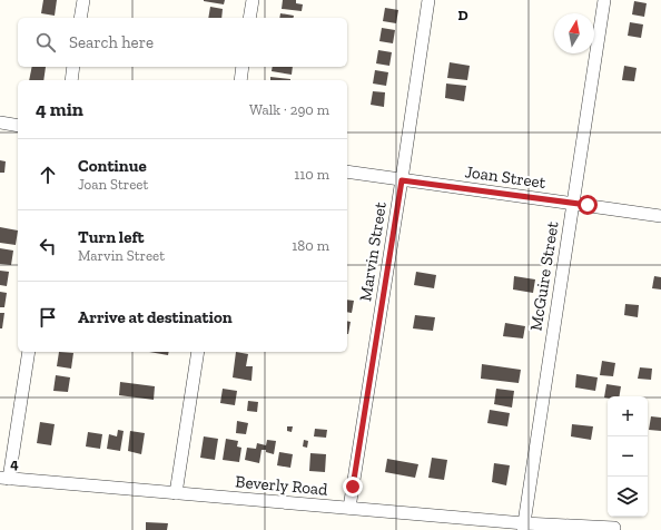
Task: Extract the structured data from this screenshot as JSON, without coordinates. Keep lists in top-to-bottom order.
{
  "streets": {
    "street": [
      "Joan Street",
      "Marvin Street",
      "McGuire Street",
      "Beverly Road"
    ]
  },
  "crossings": [
    ["Joan Street", "Marvin Street"],
    ["Joan Street", "McGuire Street"],
    ["Marvin Street", "Beverly Road"],
    ["McGuire Street", "Beverly Road"]
  ],
  "north": "top",
  "page": {
    "search": "Search here",
    "heading": ["4 min", "Walk · 290 m"],
    "list": [
      ["Continue", "Joan Street", "110 m"],
      ["Turn left", "Marvin Street", "180 m"],
      "Arrive at destination"
    ],
    "map_buttons": ["+", "−"]
  },
  "grid": {
    "columns": ["D"],
    "rows": ["4"]
  }
}
